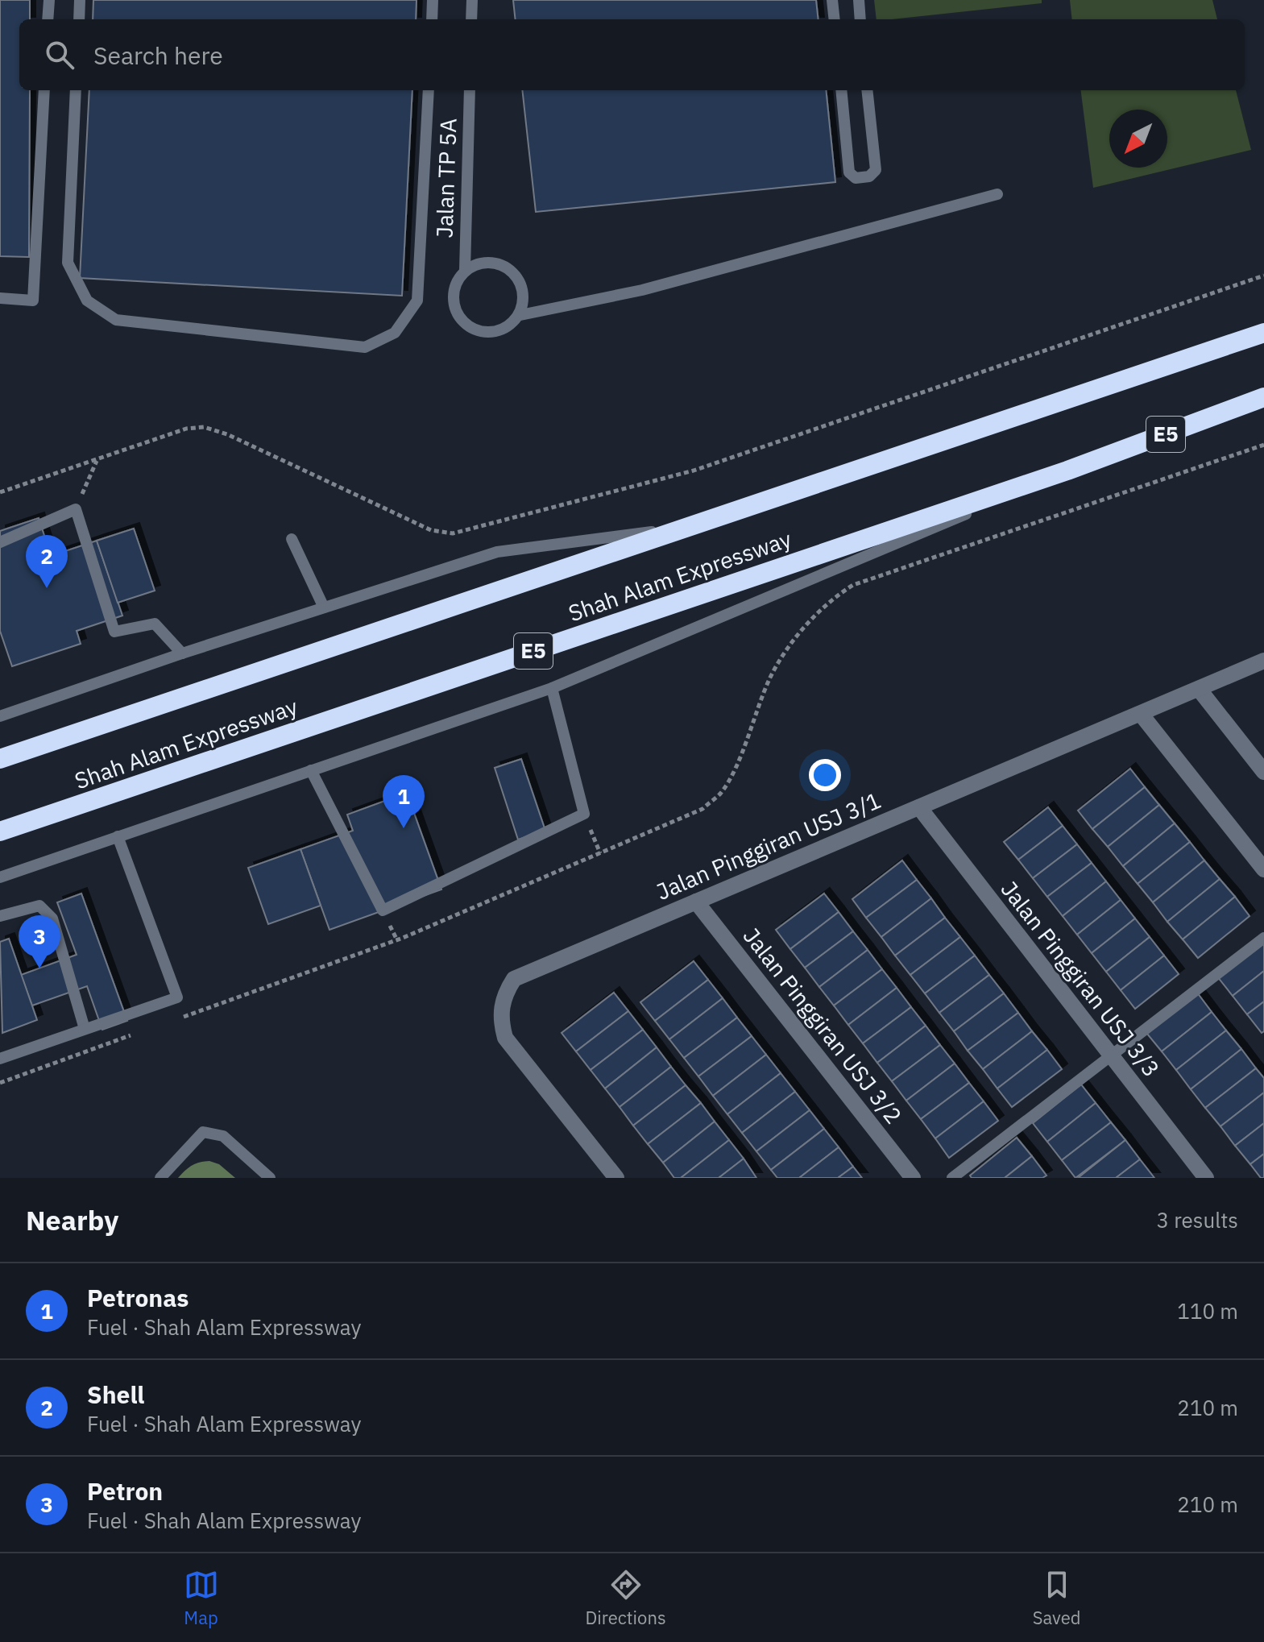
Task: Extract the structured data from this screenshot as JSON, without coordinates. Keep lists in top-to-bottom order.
{
  "streets": {
    "highway": ["E5", "Shah Alam Expressway"],
    "street": ["Jalan Pinggiran USJ 3/1", "Jalan Pinggiran USJ 3/3", "Jalan Pinggiran USJ 3/2"],
    "lane": ["Jalan TP 5A"]
  },
  "crossings": [
    ["Jalan Pinggiran USJ 3/1", "Jalan Pinggiran USJ 3/3"],
    ["Jalan Pinggiran USJ 3/1", "Jalan Pinggiran USJ 3/2"]
  ],
  "north": "bottom left",
  "page": {
    "search": "Search here",
    "pins": ["2", "1", "3"],
    "heading": ["Nearby", "3 results"],
    "list": [
      {
        "mark": "1",
        "name": "Petronas",
        "note": "Fuel · Shah Alam Expressway",
        "value": "110 m"
      },
      {
        "mark": "2",
        "name": "Shell",
        "note": "Fuel · Shah Alam Expressway",
        "value": "210 m"
      },
      {
        "mark": "3",
        "name": "Petron",
        "note": "Fuel · Shah Alam Expressway",
        "value": "210 m"
      }
    ],
    "nav": ["Map", "Directions", "Saved"]
  }
}
